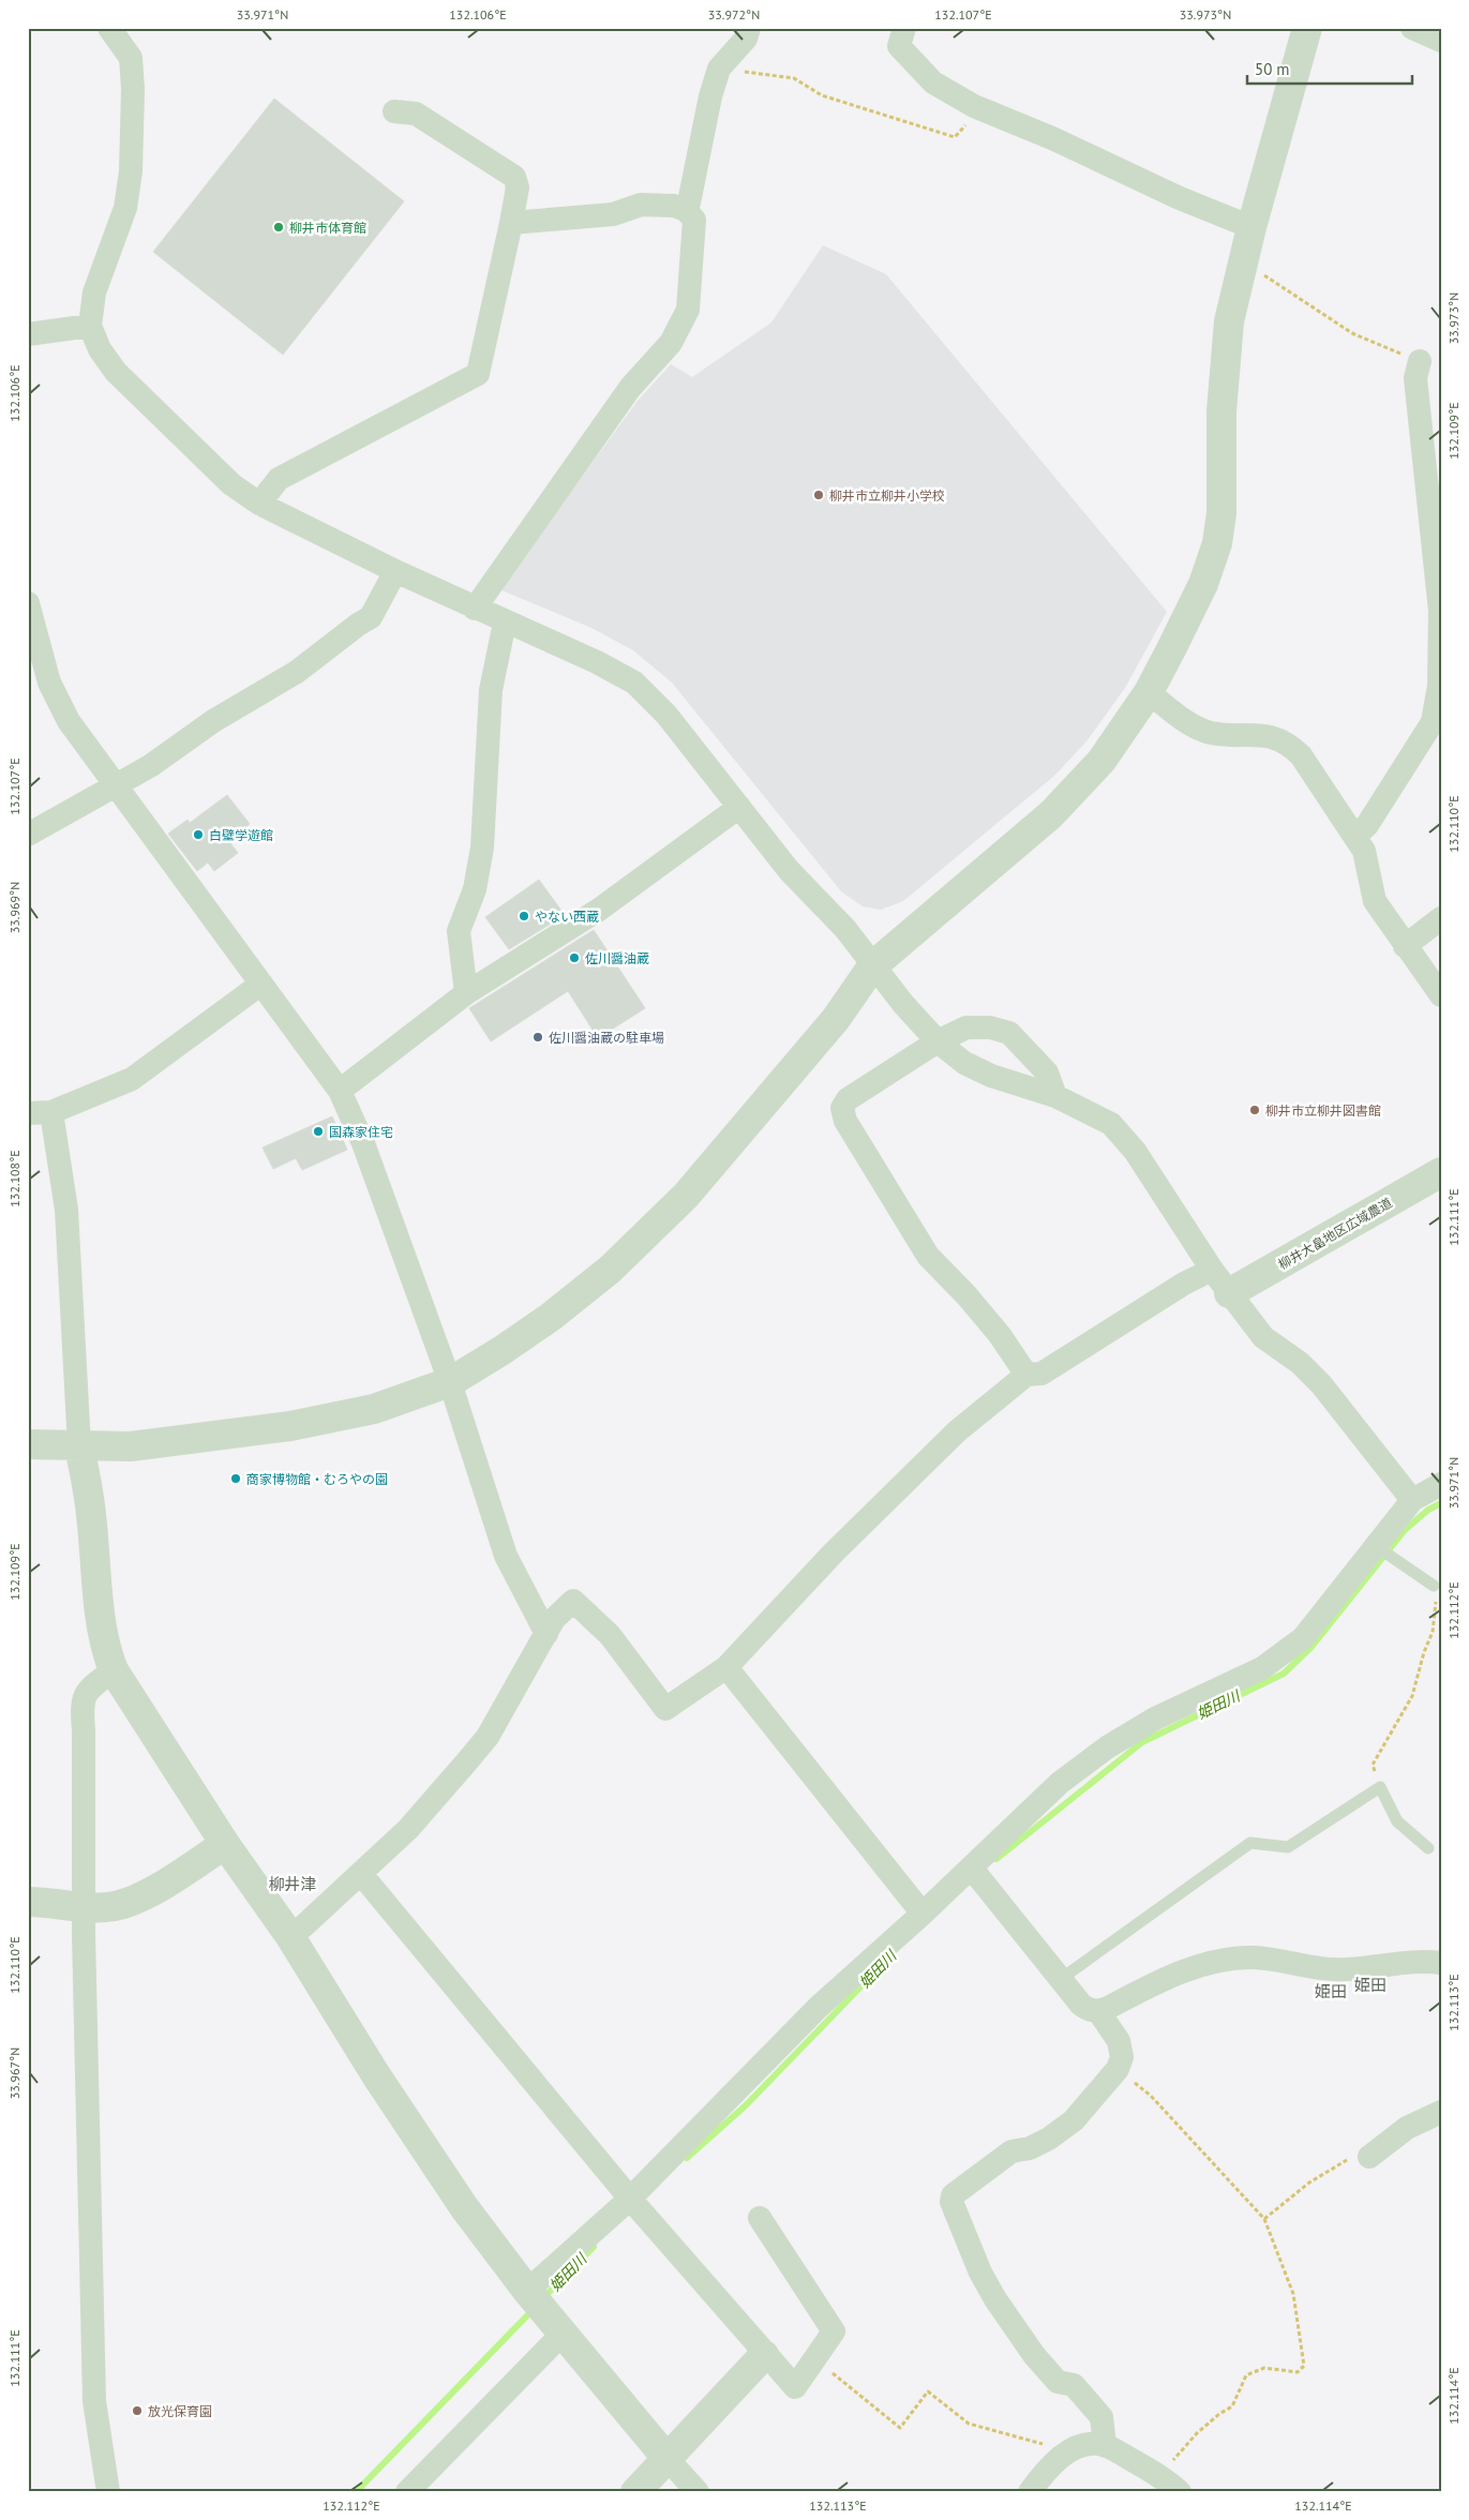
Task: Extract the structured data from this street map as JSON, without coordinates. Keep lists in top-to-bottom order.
{
  "streets": {
    "street": ["柳井大畠地区広域農道"]
  },
  "districts": ["柳井津", "姫田", "姫田"],
  "water": ["姫田川"],
  "places": [
    "柳井市体育館",
    "柳井市立柳井小学校",
    "白壁学遊館",
    "やない西蔵",
    "佐川醤油蔵",
    "佐川醤油蔵の駐車場",
    "柳井市立柳井図書館",
    "国森家住宅",
    "商家博物館・むろやの園",
    "放光保育園"
  ],
  "scale_bar": "50 m",
  "coordinates": [
    "33.971°N",
    "132.106°E",
    "33.972°N",
    "132.107°E",
    "33.973°N",
    "132.109°E",
    "132.110°E",
    "33.969°N",
    "132.108°E",
    "132.111°E",
    "132.112°E",
    "132.113°E",
    "33.967°N",
    "132.114°E"
  ]
}
